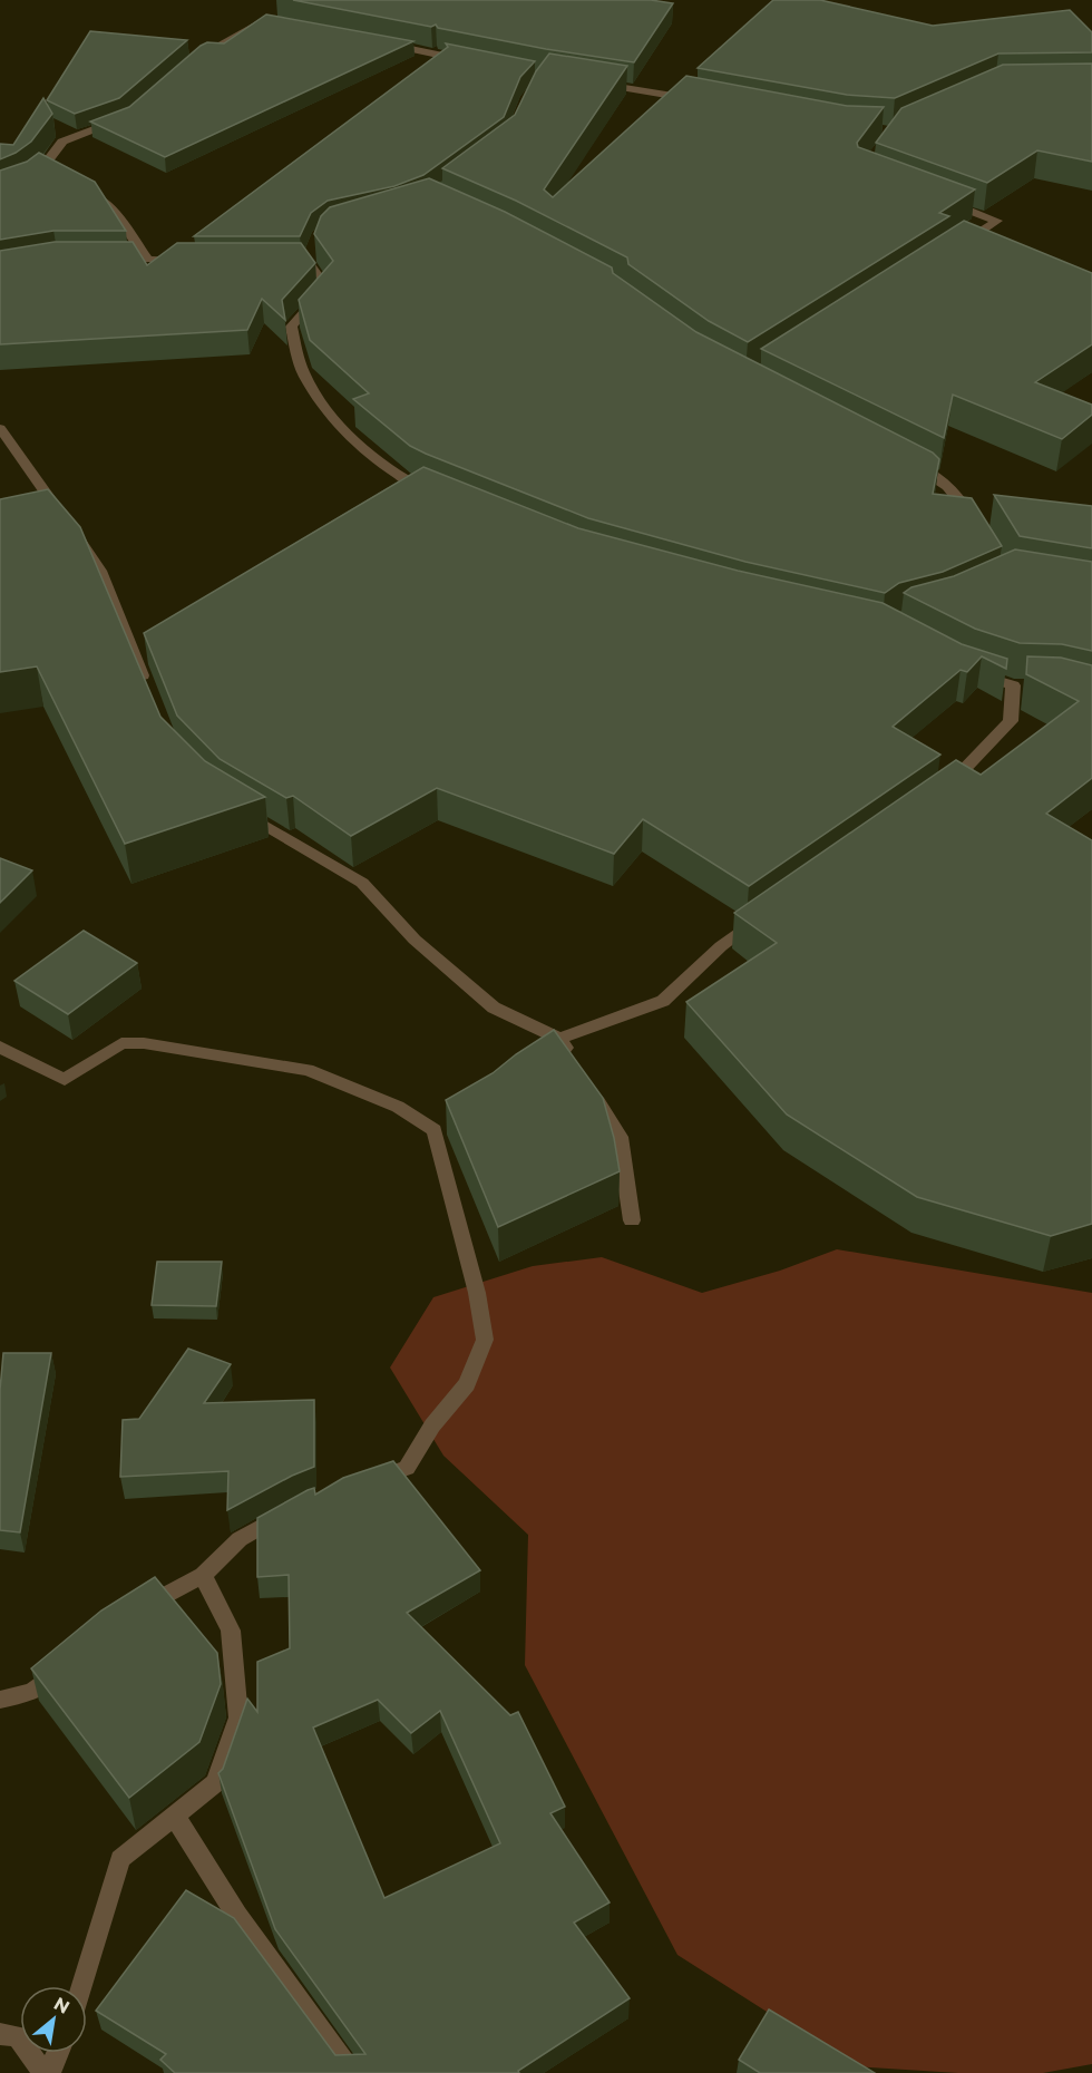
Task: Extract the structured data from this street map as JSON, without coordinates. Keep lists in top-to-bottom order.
{
  "north": "top right"
}
